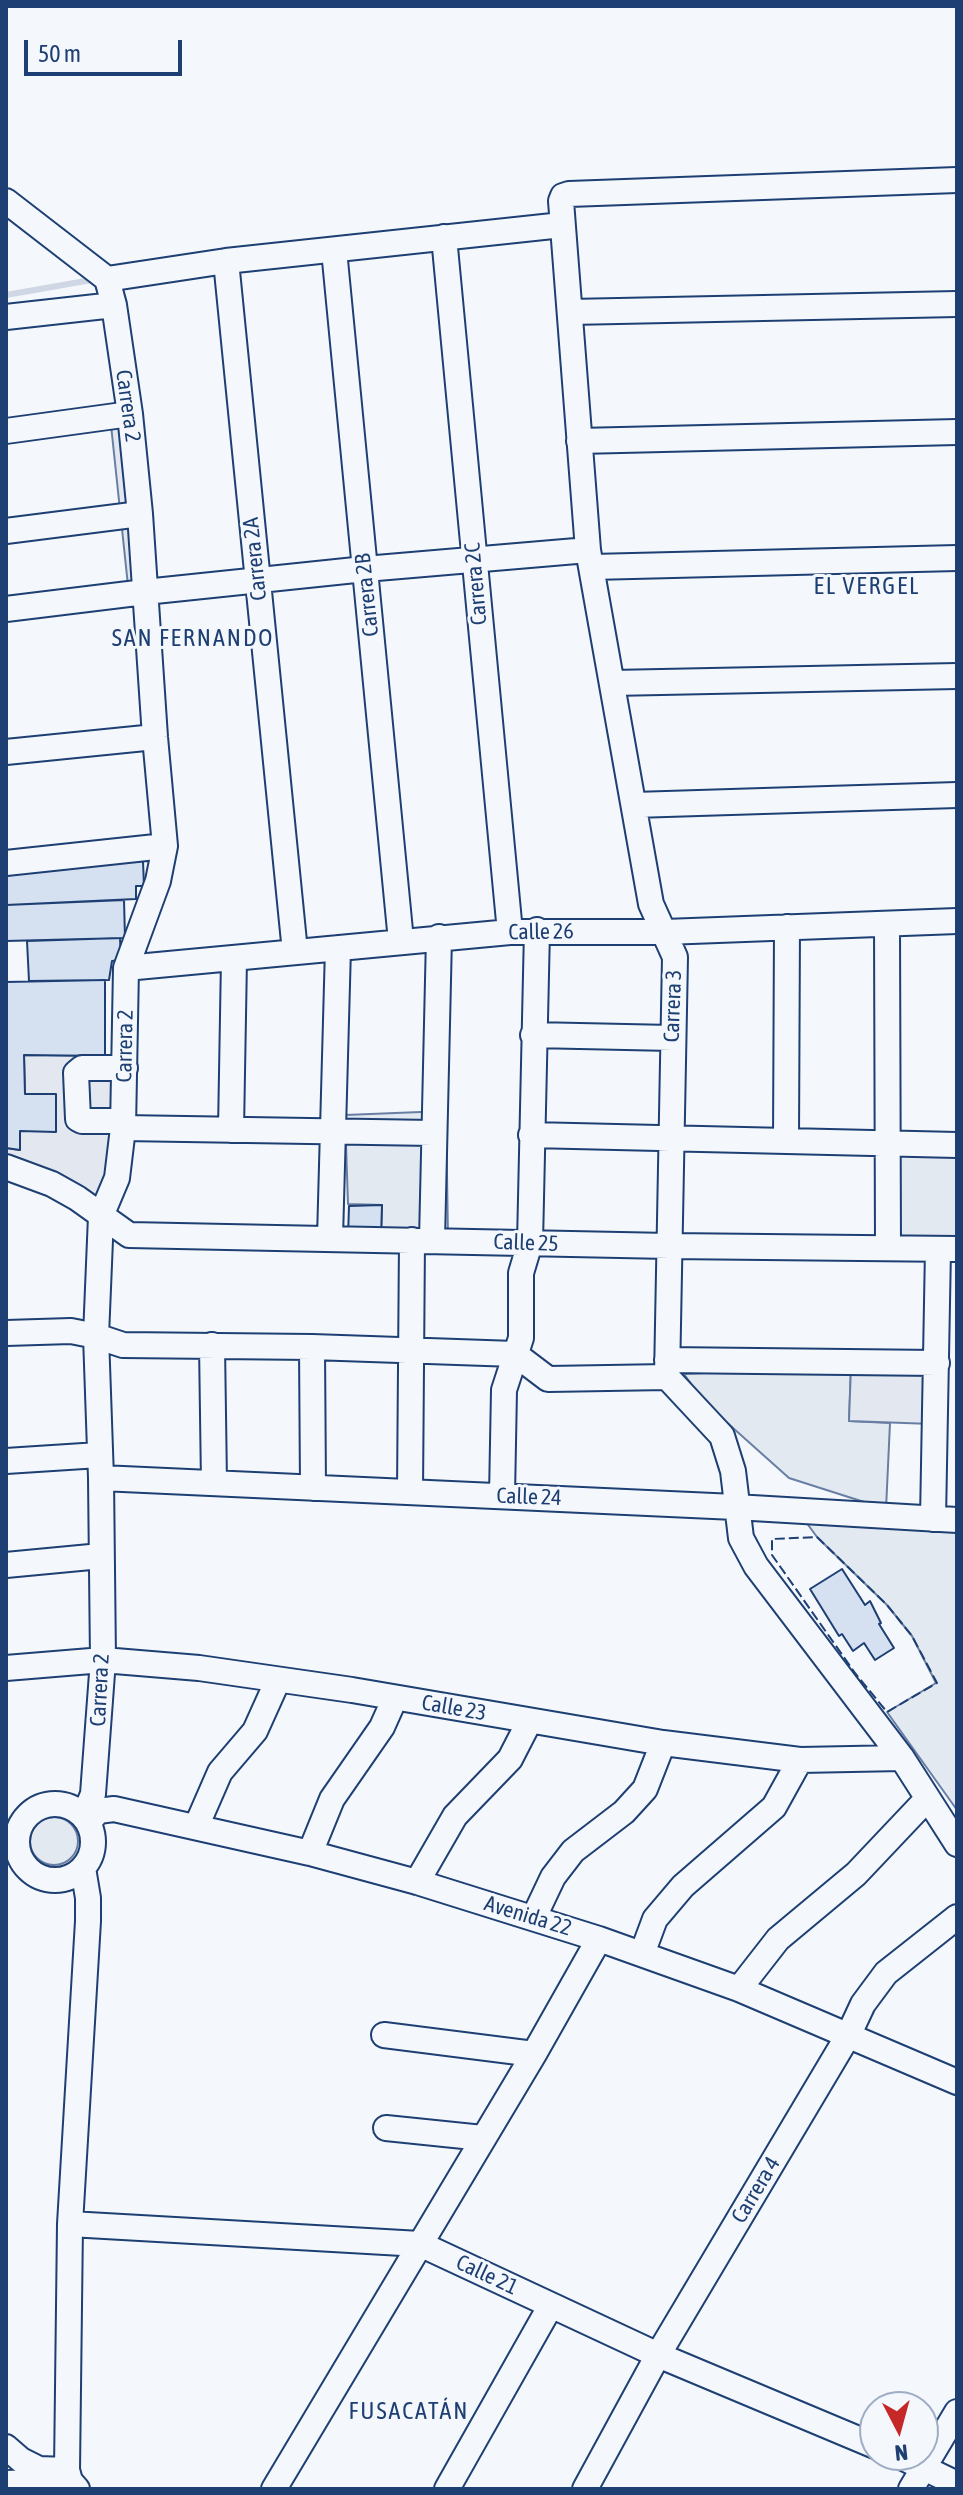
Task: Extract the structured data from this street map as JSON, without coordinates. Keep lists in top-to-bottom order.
{
  "streets": {
    "street": [
      "Carrera 2",
      "Carrera 2A",
      "Carrera 2C",
      "Carrera 2B",
      "Calle 26",
      "Carrera 3",
      "Calle 25",
      "Calle 24",
      "Calle 23",
      "Avenida 22",
      "Carrera 4",
      "Calle 21"
    ]
  },
  "crossings": [
    ["Carrera 2", "Calle 26"],
    ["Carrera 2", "Calle 25"],
    ["Carrera 2", "Calle 24"],
    ["Carrera 2", "Calle 23"],
    ["Carrera 2", "Avenida 22"],
    ["Carrera 2A", "Calle 26"],
    ["Carrera 2C", "Calle 26"],
    ["Carrera 2B", "Calle 26"],
    ["Calle 26", "Carrera 3"],
    ["Carrera 3", "Calle 25"],
    ["Avenida 22", "Carrera 4"],
    ["Carrera 4", "Calle 21"]
  ],
  "districts": ["EL VERGEL", "SAN FERNANDO", "FUSACATÁN"],
  "scale_bar": "50 m",
  "north": "bottom"
}
